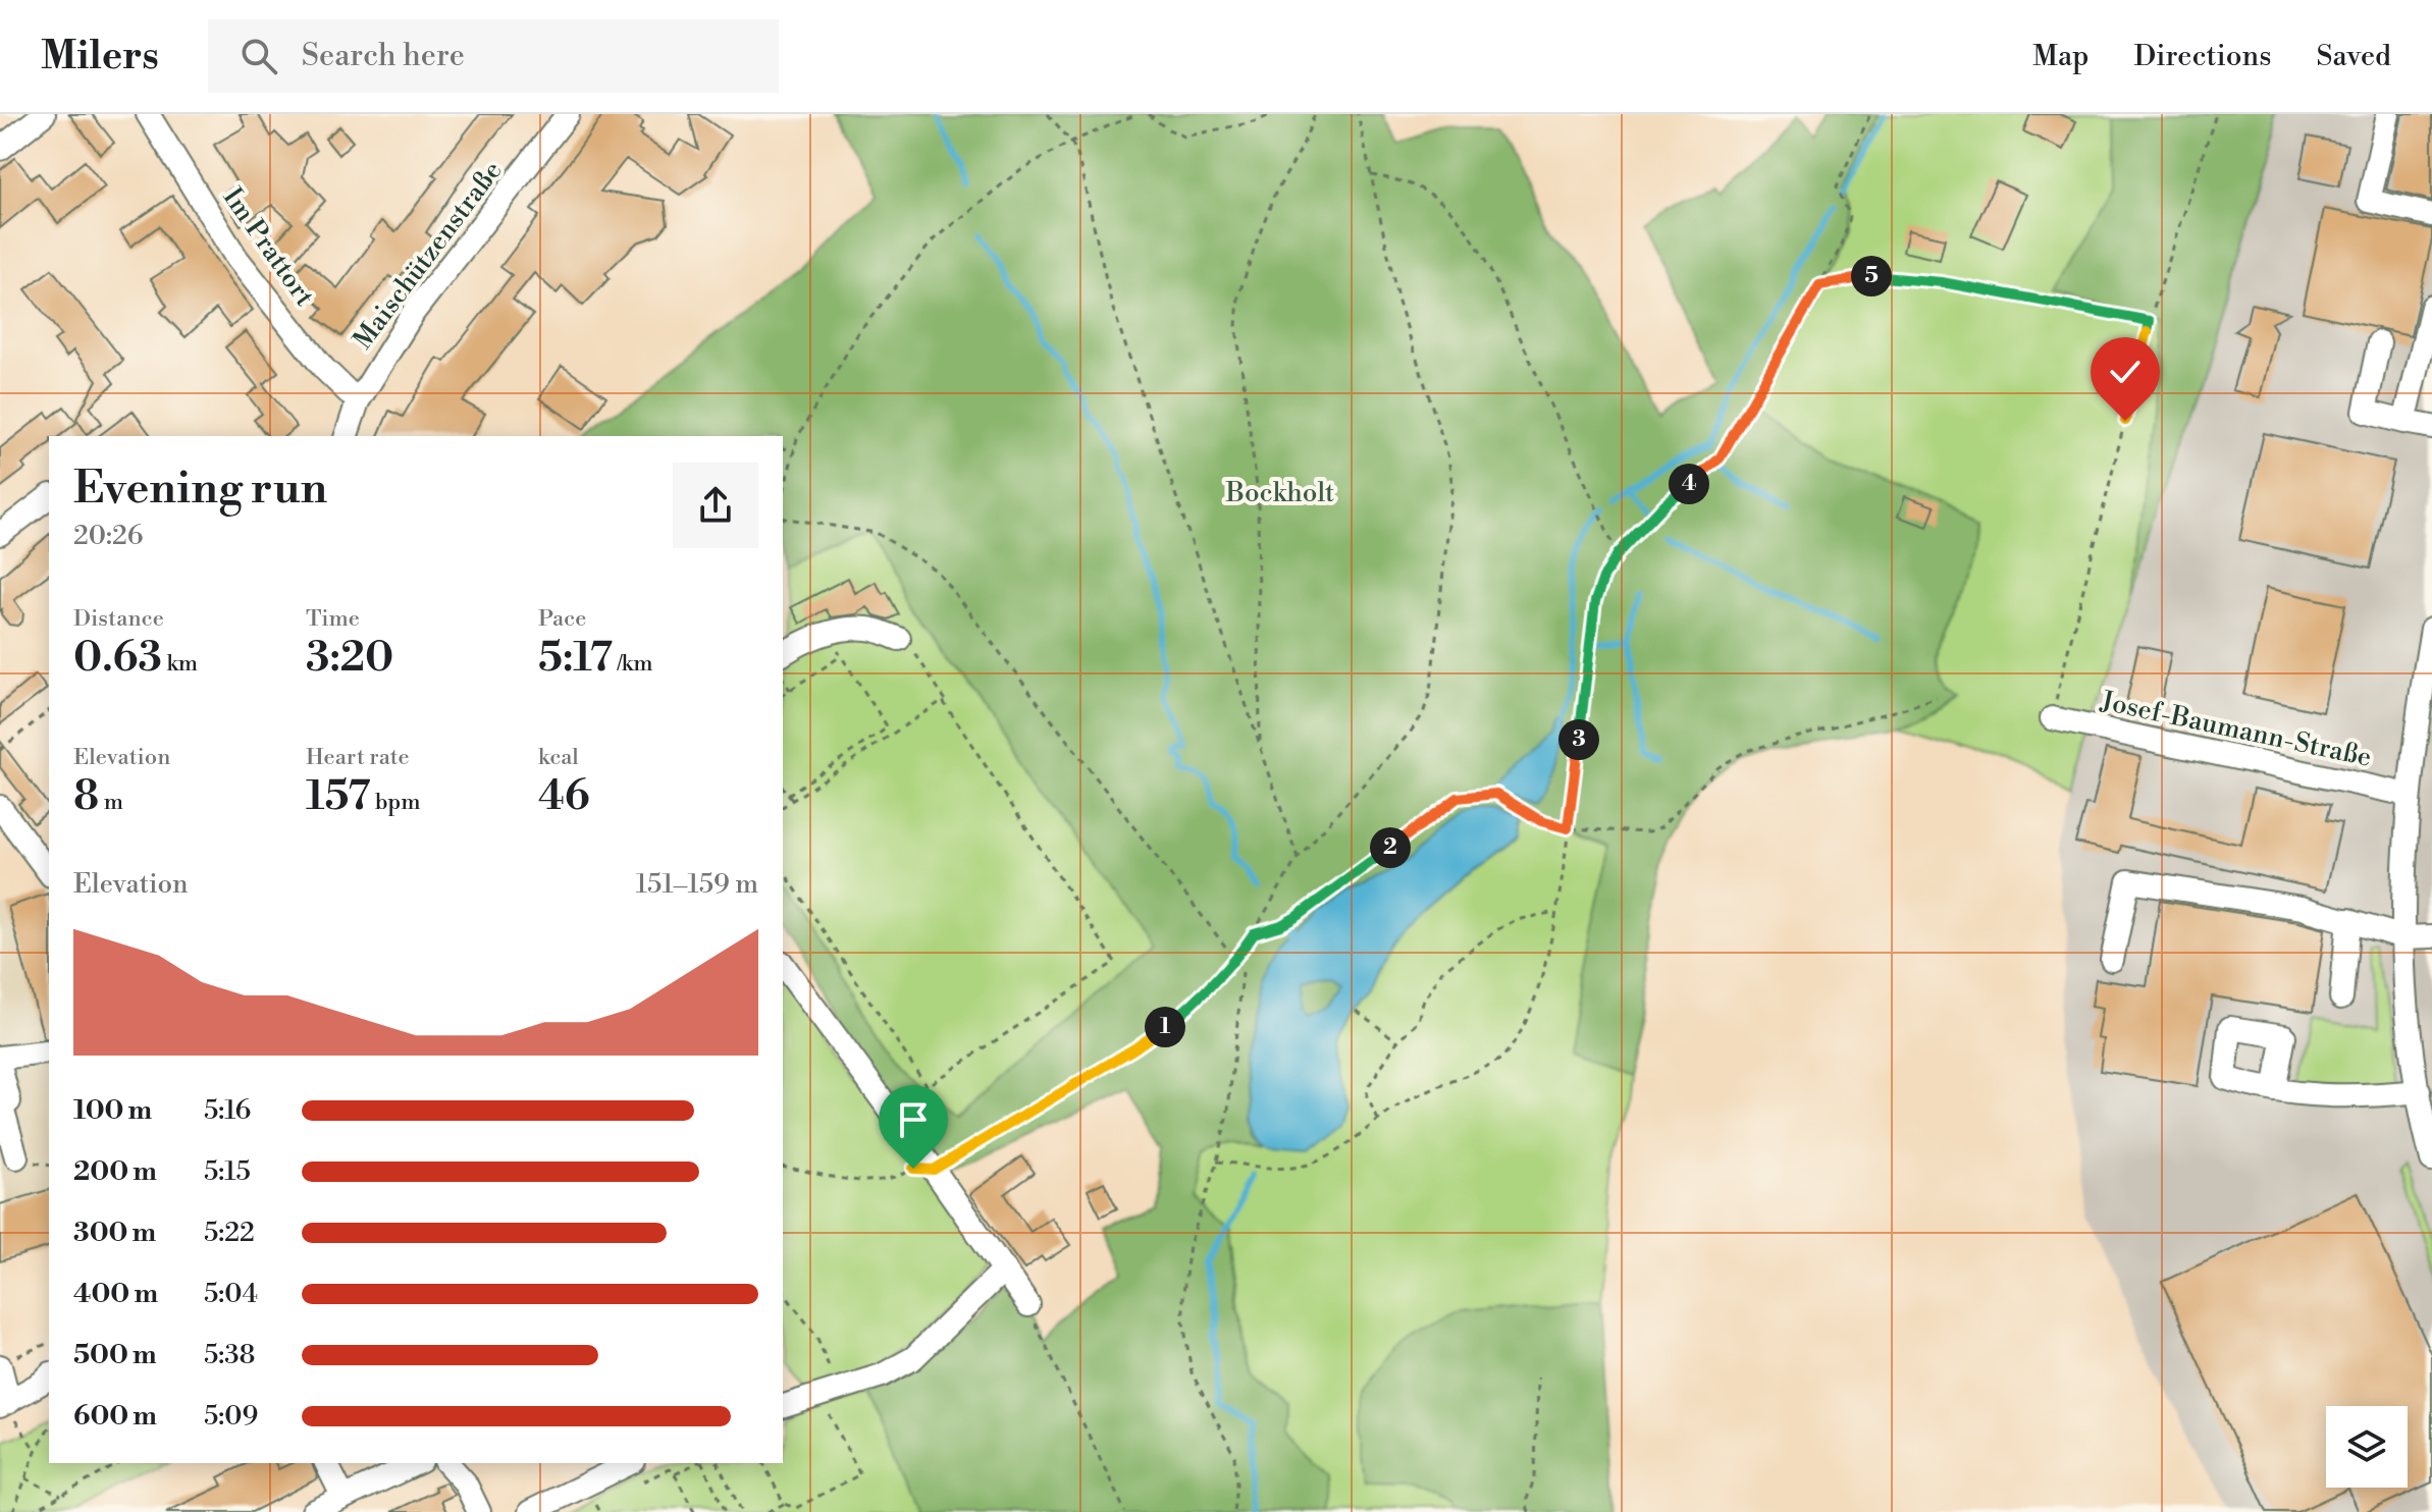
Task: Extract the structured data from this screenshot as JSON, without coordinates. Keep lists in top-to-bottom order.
{
  "streets": {
    "street": ["Im Prattort", "Maischützenstraße", "Josef-Baumann-Straße"]
  },
  "crossings": [
    ["Im Prattort", "Maischützenstraße"]
  ],
  "parks": ["Bockholt"],
  "page": {
    "header": "Milers",
    "search": "Search here",
    "nav": ["Map", "Directions", "Saved"],
    "pins": [
      "5",
      "4",
      "3",
      "2",
      "1"
    ],
    "heading": ["Evening run", "20:26"],
    "stats": [
      ["Distance", "0.63 km"],
      ["Time", "3:20"],
      ["Pace", "5:17 /km"],
      ["Elevation", "8 m"],
      ["Heart rate", "157 bpm"],
      ["kcal", "46"]
    ],
    "chart": ["Elevation", "151–159 m"],
    "list": [
      {
        "name": "100 m",
        "note": "5:16"
      },
      {
        "name": "200 m",
        "note": "5:15"
      },
      {
        "name": "300 m",
        "note": "5:22"
      },
      {
        "name": "400 m",
        "note": "5:04"
      },
      {
        "name": "500 m",
        "note": "5:38"
      },
      {
        "name": "600 m",
        "note": "5:09"
      }
    ]
  }
}
